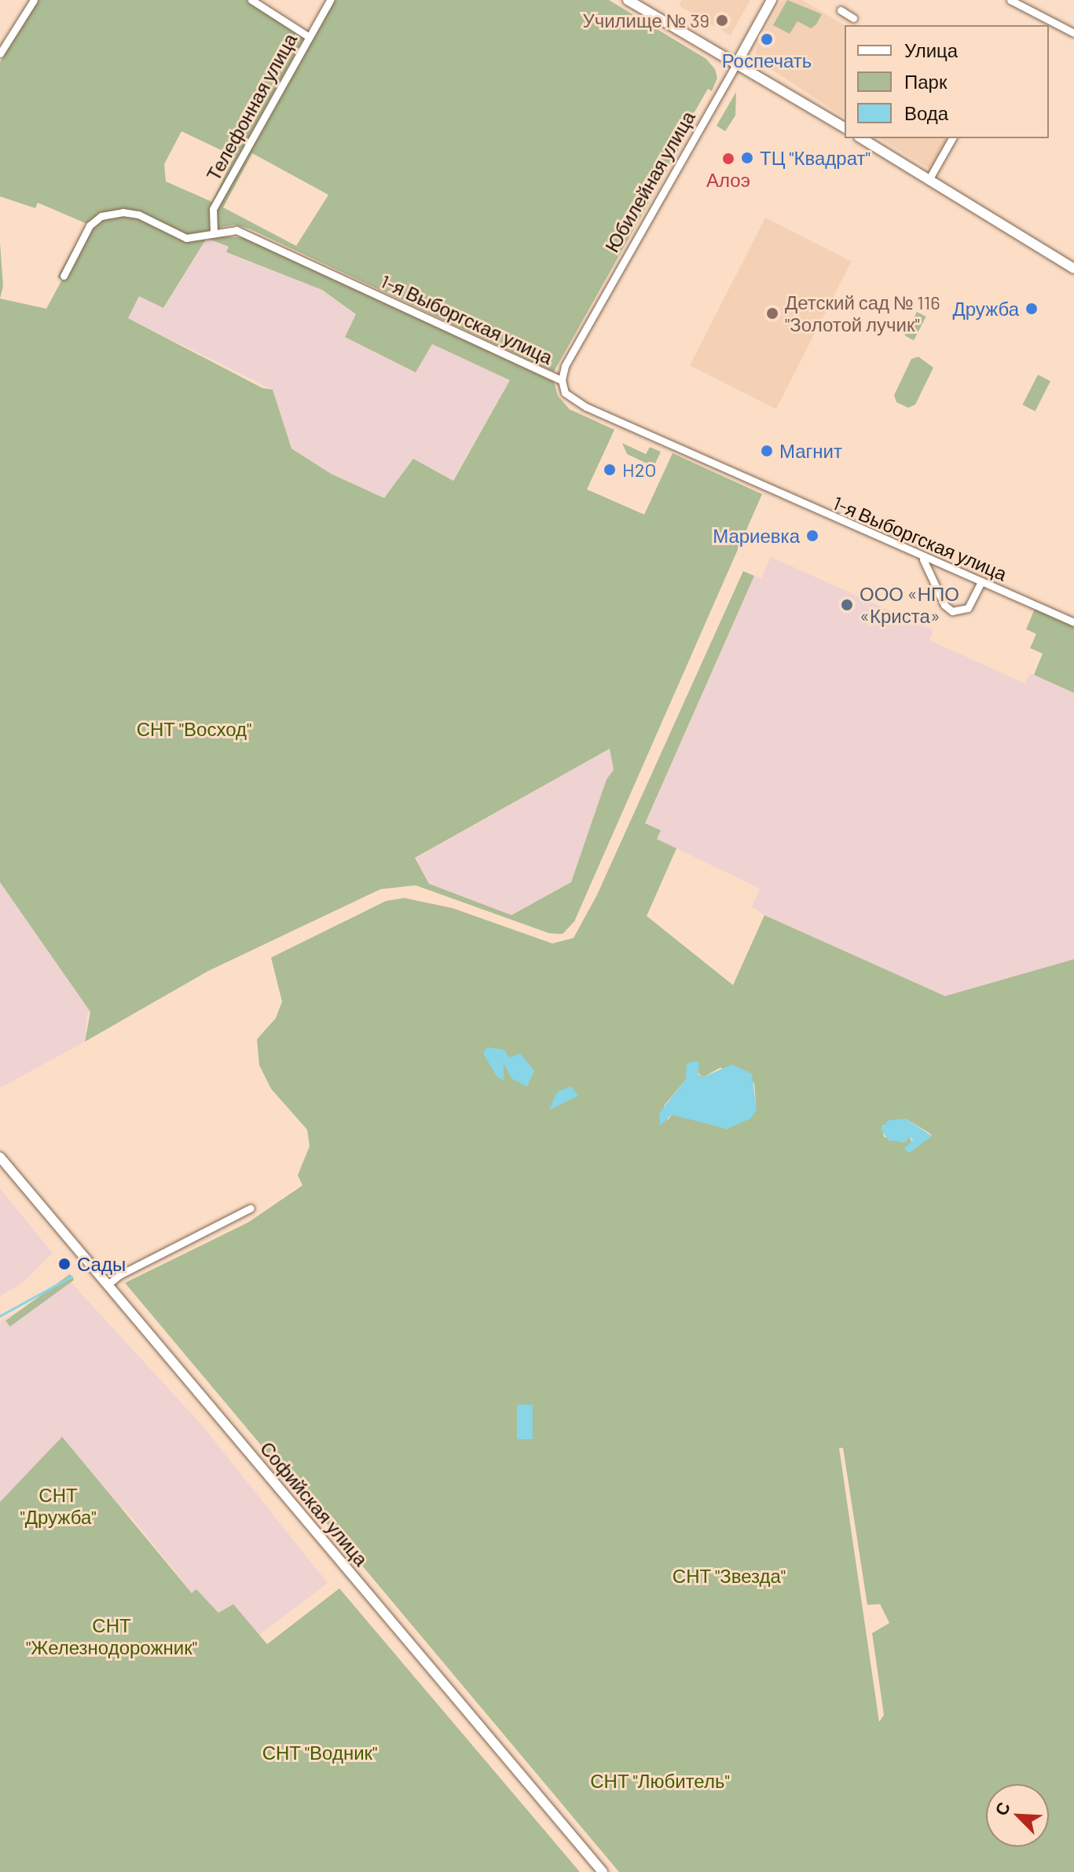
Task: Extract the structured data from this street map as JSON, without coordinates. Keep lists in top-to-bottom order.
{
  "streets": {
    "main road": ["Юбилейная улица", "Софийская улица"],
    "street": ["Телефонная улица", "1-я Выборгская улица"]
  },
  "crossings": [
    ["Телефонная улица", "1-я Выборгская улица"],
    ["Юбилейная улица", "1-я Выборгская улица"]
  ],
  "parks": [
    "СНТ \"Восход\"",
    "СНТ \"Дружба\"",
    "СНТ \"Звезда\"",
    "СНТ \"Железнодорожник\"",
    "СНТ \"Водник\"",
    "СНТ \"Любитель\""
  ],
  "places": [
    "Училище № 39",
    "Роспечать",
    "ТЦ \"Квадрат\"",
    "Алоэ",
    "Дружба",
    "Детский сад № 116 \"Золотой лучик\"",
    "Магнит",
    "H2O",
    "Мариевка",
    "ООО «НПО «Криста»",
    "Сады"
  ],
  "legend": ["Улица", "Парк", "Вода"],
  "north": "top left"
}
